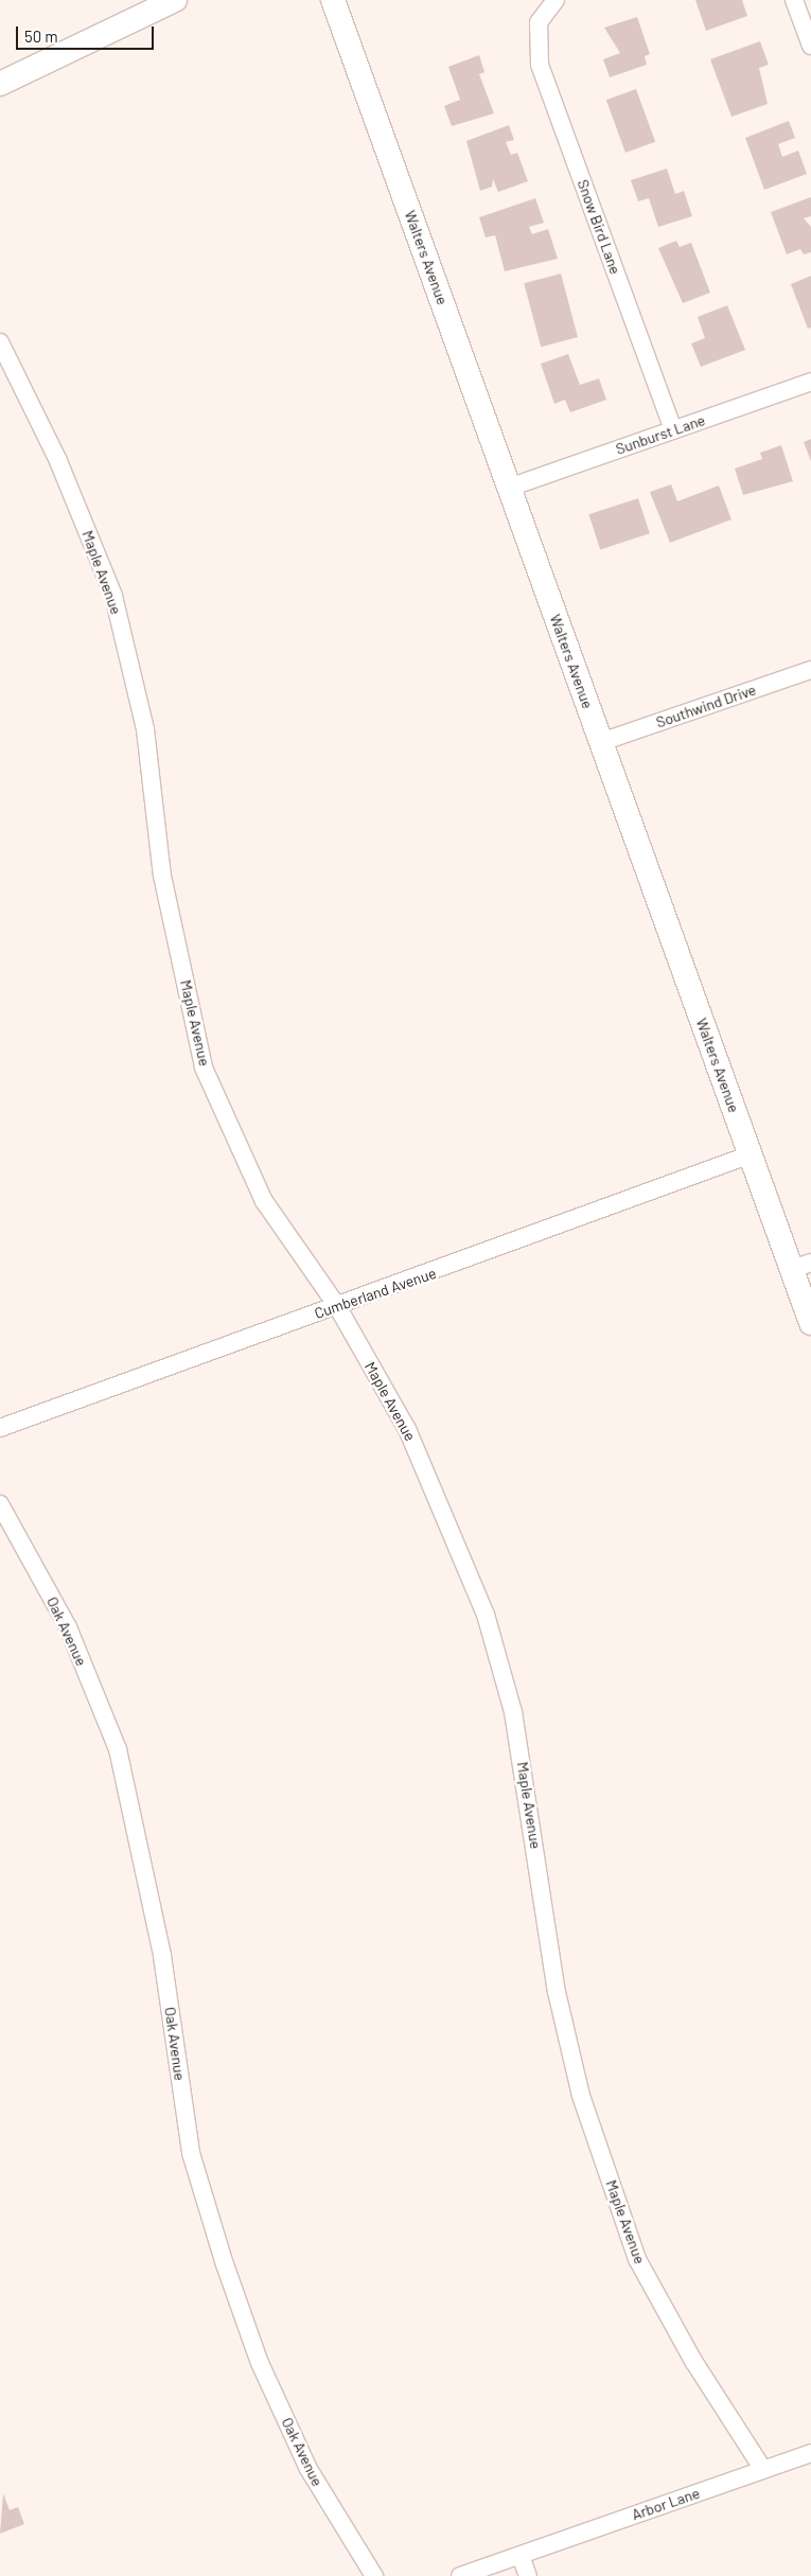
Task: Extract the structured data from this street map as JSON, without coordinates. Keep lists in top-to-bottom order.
{
  "streets": {
    "main road": ["Walters Avenue"],
    "street": [
      "Snow Bird Lane",
      "Sunburst Lane",
      "Maple Avenue",
      "Southwind Drive",
      "Cumberland Avenue",
      "Oak Avenue",
      "Arbor Lane"
    ]
  },
  "crossings": [
    ["Snow Bird Lane", "Sunburst Lane"],
    ["Walters Avenue", "Sunburst Lane"],
    ["Walters Avenue", "Southwind Drive"],
    ["Walters Avenue", "Cumberland Avenue"],
    ["Maple Avenue", "Cumberland Avenue"],
    ["Maple Avenue", "Arbor Lane"]
  ],
  "scale_bar": "50 m"
}
